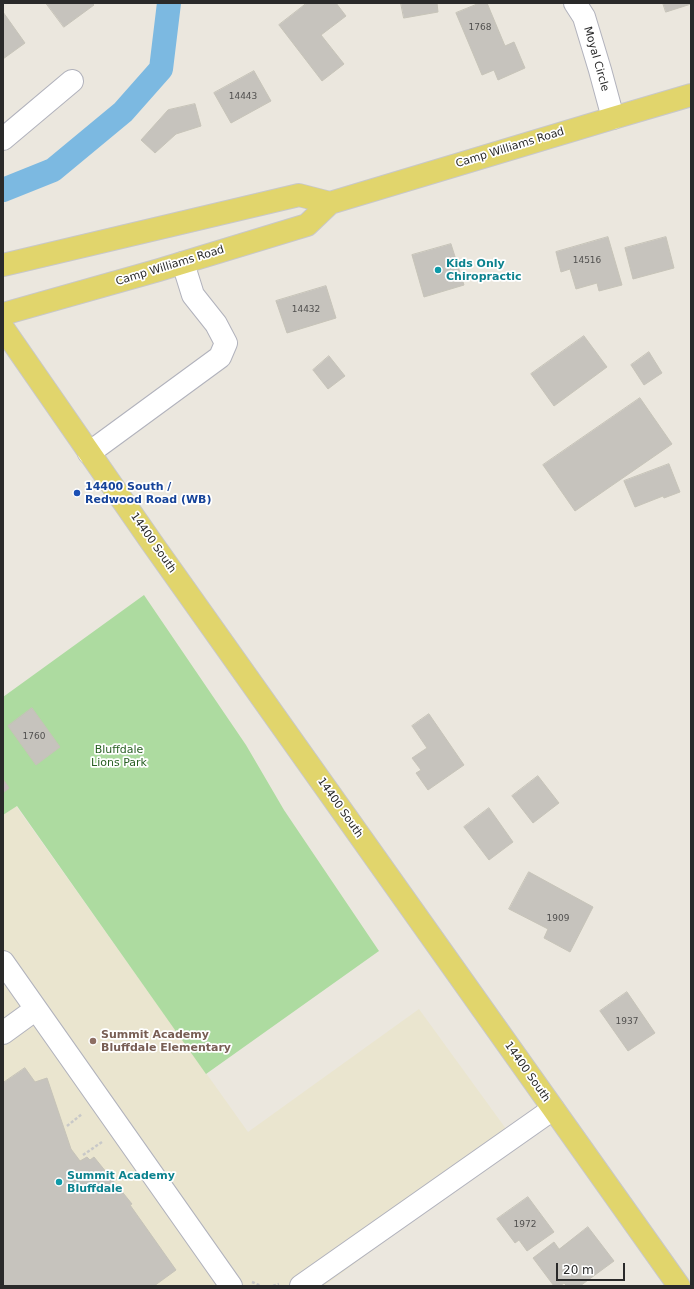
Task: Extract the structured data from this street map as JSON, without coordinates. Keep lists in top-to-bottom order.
{
  "streets": {
    "main road": ["Camp Williams Road", "14400 South"],
    "street": ["Moyal Circle"]
  },
  "crossings": [
    ["Moyal Circle", "Camp Williams Road"]
  ],
  "parks": ["Bluffdale Lions Park"],
  "places": [
    "Kids Only Chiropractic",
    "14400 South / Redwood Road (WB)",
    "Summit Academy Bluffdale Elementary",
    "Summit Academy Bluffdale"
  ],
  "house_numbers": [
    "1768",
    "14443",
    "14516",
    "14432",
    "1760",
    "1909",
    "1937",
    "1972"
  ],
  "scale_bar": "20 m"
}
